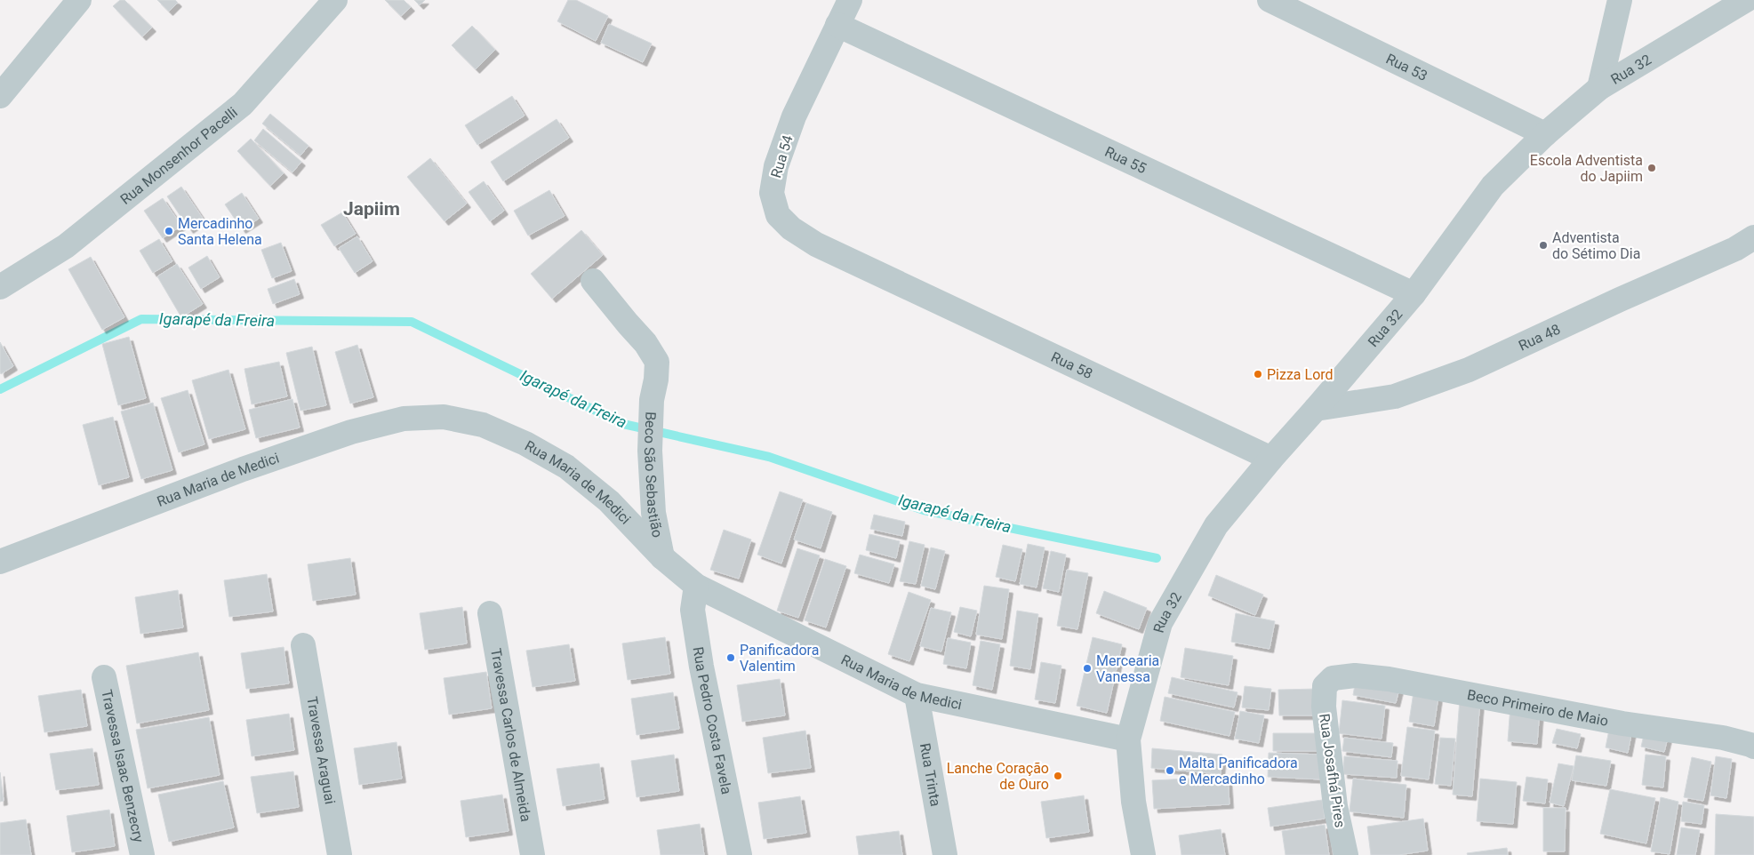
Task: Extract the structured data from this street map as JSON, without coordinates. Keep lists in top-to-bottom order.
{
  "streets": {
    "street": [
      "Rua 53",
      "Rua 32",
      "Rua Monsenhor Pacelli",
      "Rua 54",
      "Rua 55",
      "Rua 48",
      "Rua 58",
      "Beco São Sebastião",
      "Rua Maria de Medici",
      "Beco Primeiro de Maio",
      "Rua Pedro Costa Favela",
      "Travessa Carlos de Almeida",
      "Travessa Araguai",
      "Travessa Isaac Benzecry",
      "Rua Josafhá Pires",
      "Rua Trinta"
    ]
  },
  "crossings": [
    ["Rua 53", "Rua 32"],
    ["Rua 32", "Rua 55"],
    ["Rua 32", "Rua 48"],
    ["Rua 32", "Rua 58"],
    ["Rua 32", "Rua Maria de Medici"],
    ["Rua 54", "Rua 55"],
    ["Rua 54", "Rua 58"],
    ["Beco São Sebastião", "Rua Maria de Medici"],
    ["Rua Maria de Medici", "Rua Pedro Costa Favela"],
    ["Rua Maria de Medici", "Rua Trinta"],
    ["Beco Primeiro de Maio", "Rua Josafhá Pires"]
  ],
  "districts": ["Japiim"],
  "water": ["Igarapé da Freira"],
  "places": [
    "Escola Adventista do Japiim",
    "Mercadinho Santa Helena",
    "Adventista do Sétimo Dia",
    "Pizza Lord",
    "Panificadora Valentim",
    "Mercearia Vanessa",
    "Malta Panificadora e Mercadinho",
    "Lanche Coração de Ouro"
  ]
}
